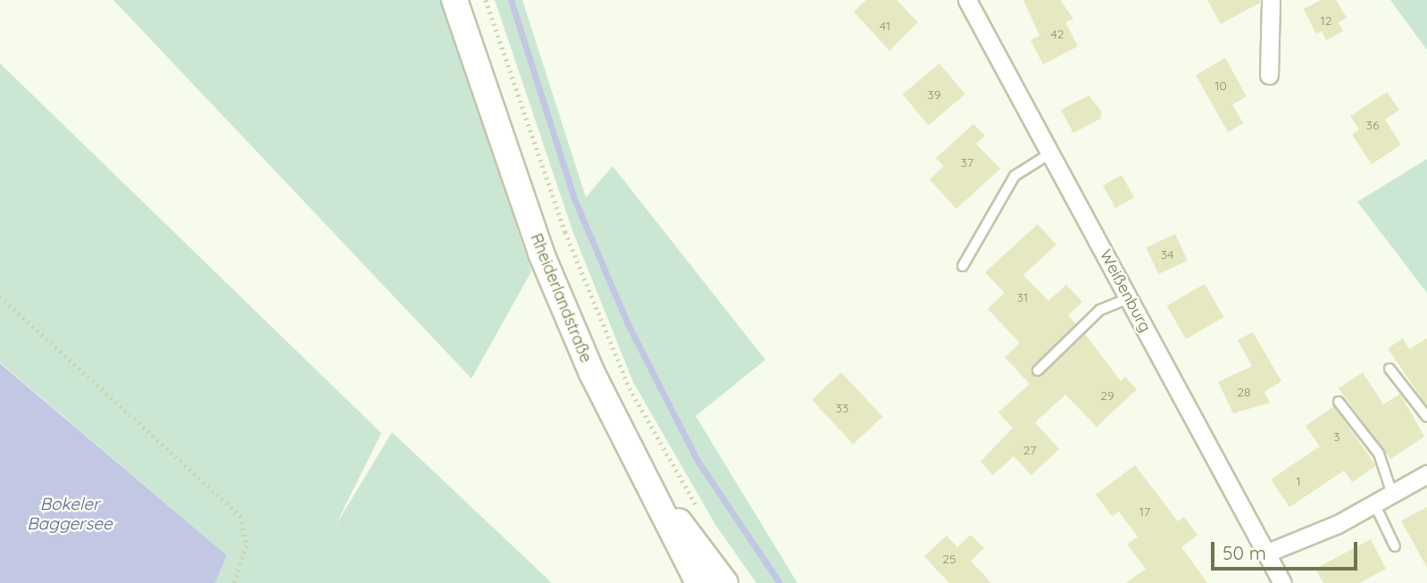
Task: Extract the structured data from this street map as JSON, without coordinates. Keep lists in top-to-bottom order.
{
  "streets": {
    "main road": ["Rheiderlandstraße"],
    "street": ["Weißenburg"]
  },
  "water": ["Bokeler Baggersee"],
  "house_numbers": [
    "12",
    "41",
    "42",
    "10",
    "39",
    "36",
    "37",
    "34",
    "31",
    "28",
    "29",
    "33",
    "3",
    "27",
    "1",
    "17",
    "25"
  ],
  "scale_bar": "50 m"
}
